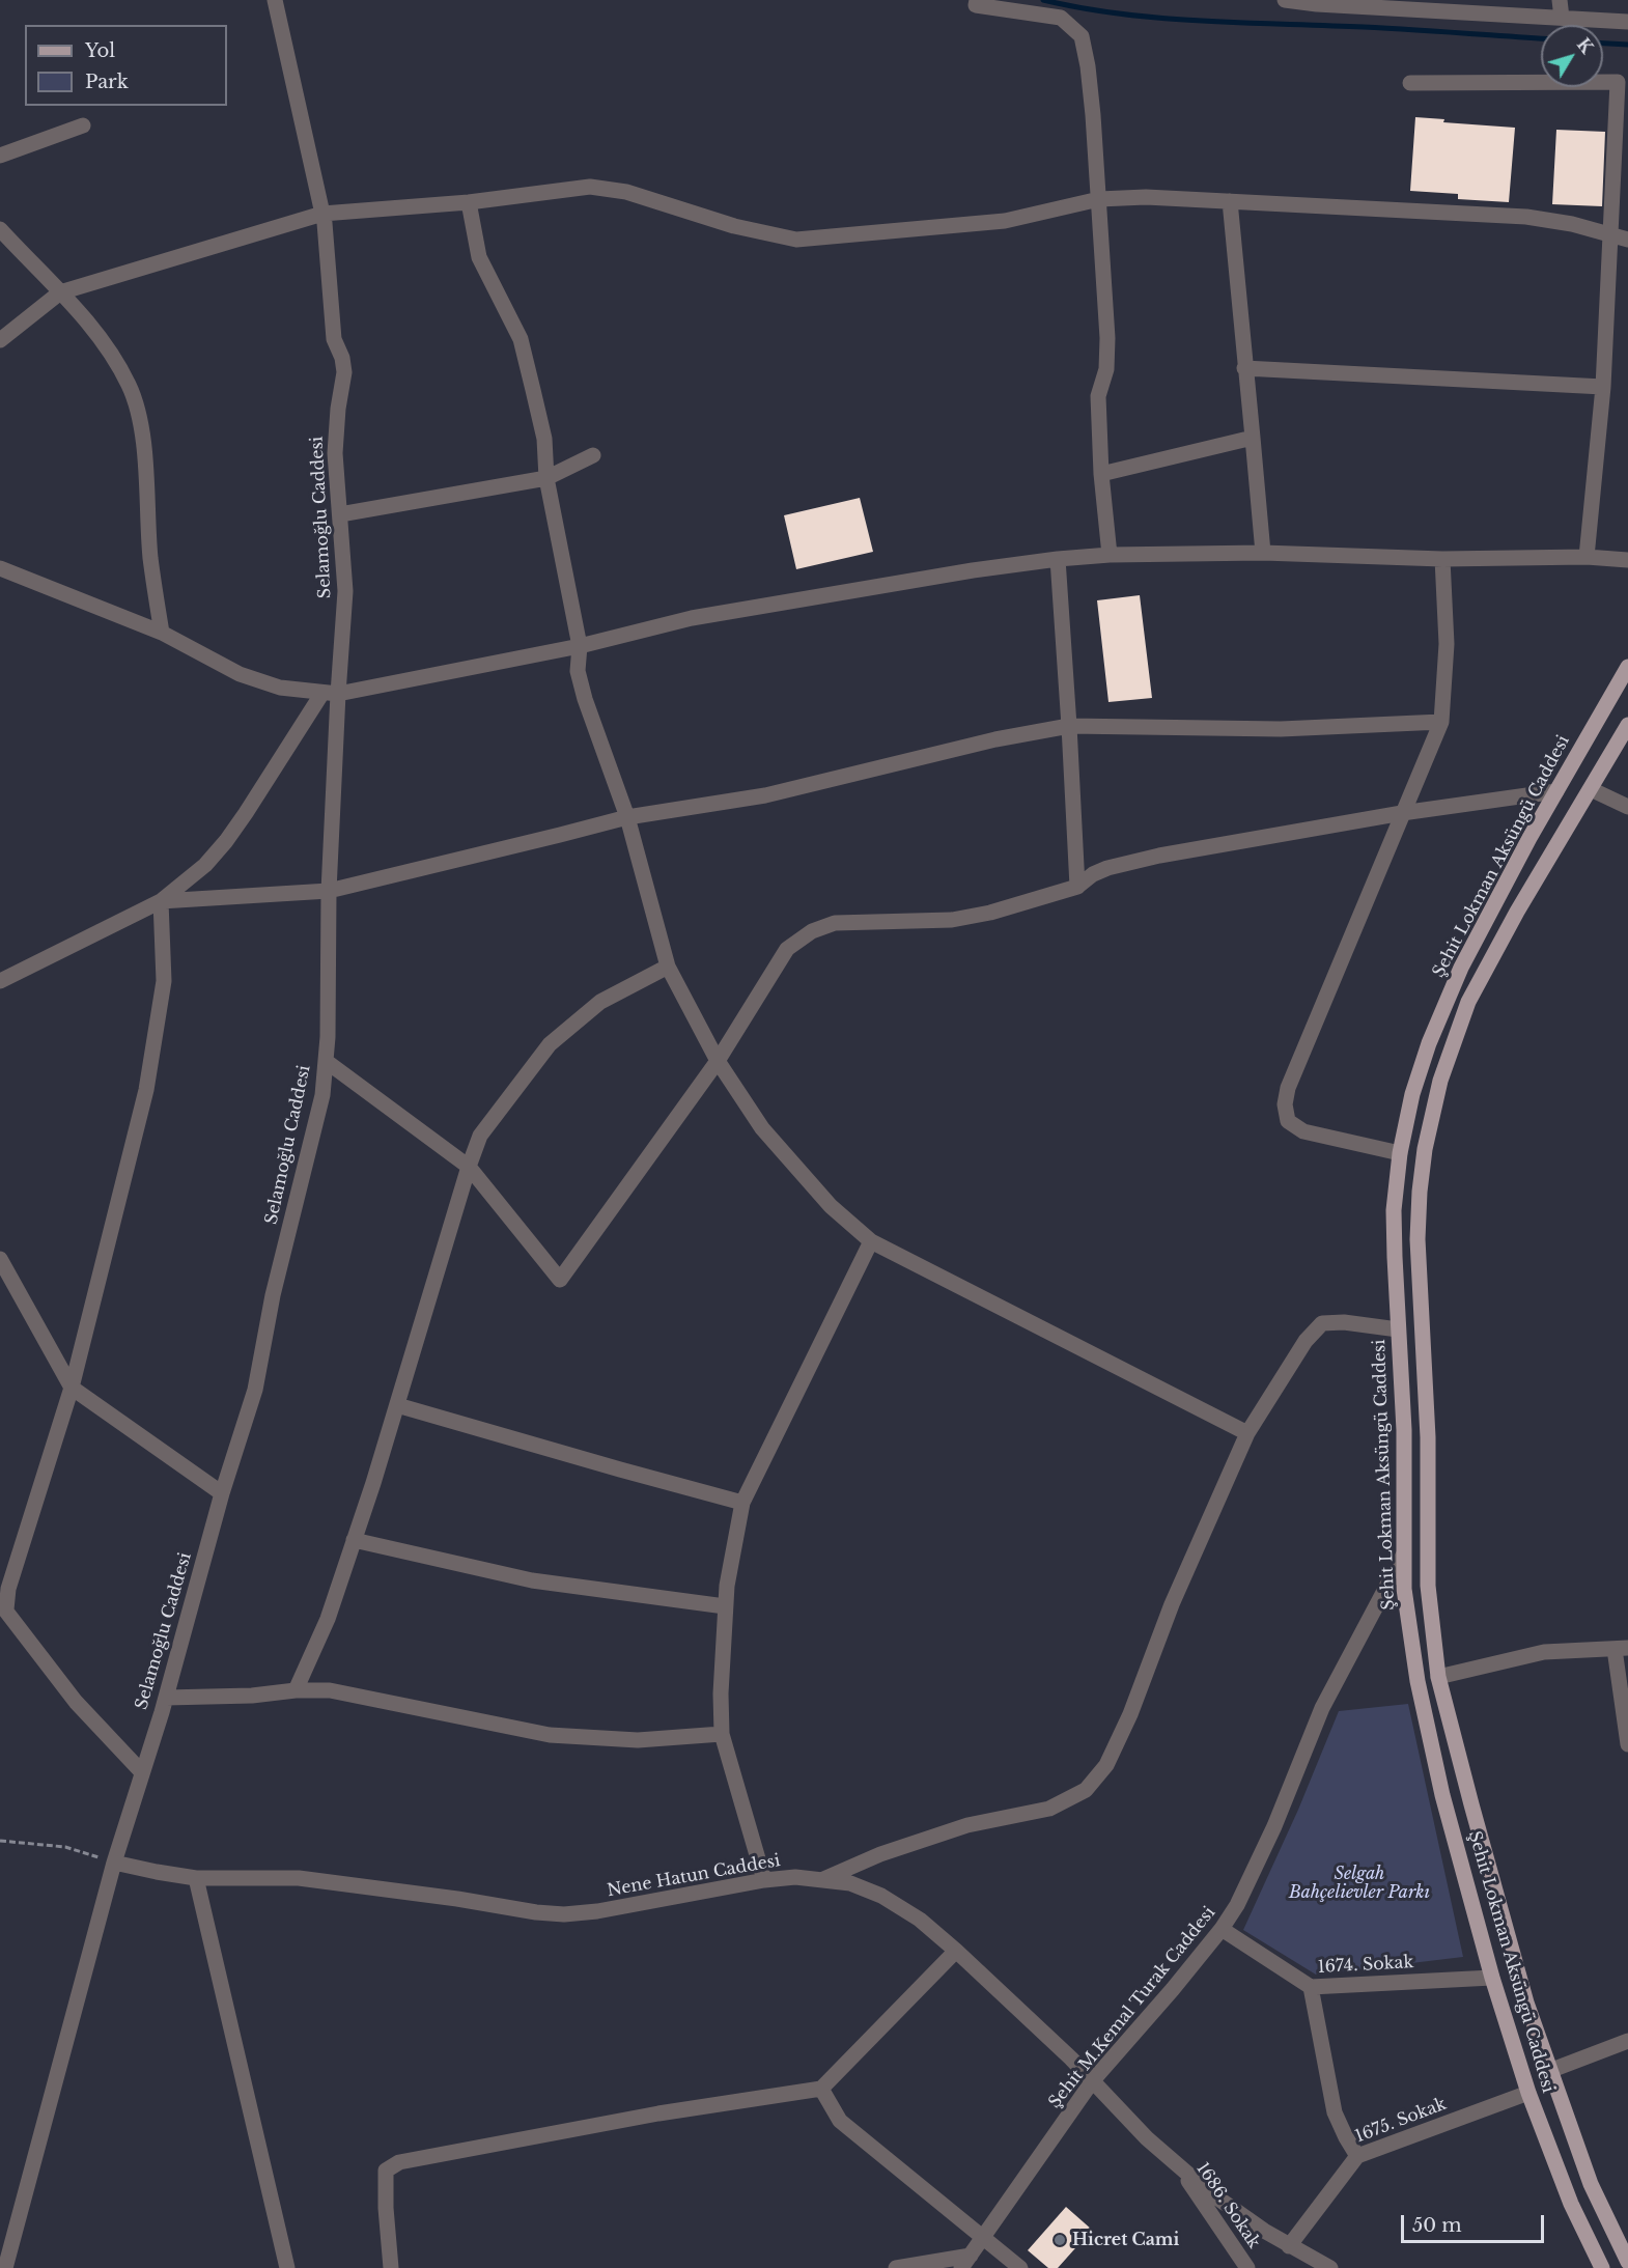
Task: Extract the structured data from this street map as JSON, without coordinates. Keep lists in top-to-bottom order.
{
  "streets": {
    "main road": ["Şehit Lokman Aksüngü Caddesi"],
    "street": [
      "Selamoğlu Caddesi",
      "Nene Hatun Caddesi",
      "1674. Sokak",
      "Şehit M.Kemal Turak Caddesi",
      "1675. Sokak",
      "1686. Sokak"
    ]
  },
  "crossings": [
    ["Selamoğlu Caddesi", "Nene Hatun Caddesi"],
    ["Şehit Lokman Aksüngü Caddesi", "1674. Sokak"],
    ["Şehit Lokman Aksüngü Caddesi", "Şehit M.Kemal Turak Caddesi"],
    ["Şehit Lokman Aksüngü Caddesi", "1675. Sokak"],
    ["Nene Hatun Caddesi", "Şehit M.Kemal Turak Caddesi"],
    ["Nene Hatun Caddesi", "1675. Sokak"],
    ["Nene Hatun Caddesi", "1686. Sokak"],
    ["1674. Sokak", "Şehit M.Kemal Turak Caddesi"]
  ],
  "parks": ["Selgah Bahçelievler Parkı"],
  "places": ["Hicret Cami"],
  "legend": ["Yol", "Park"],
  "scale_bar": "50 m",
  "north": "top right"
}
